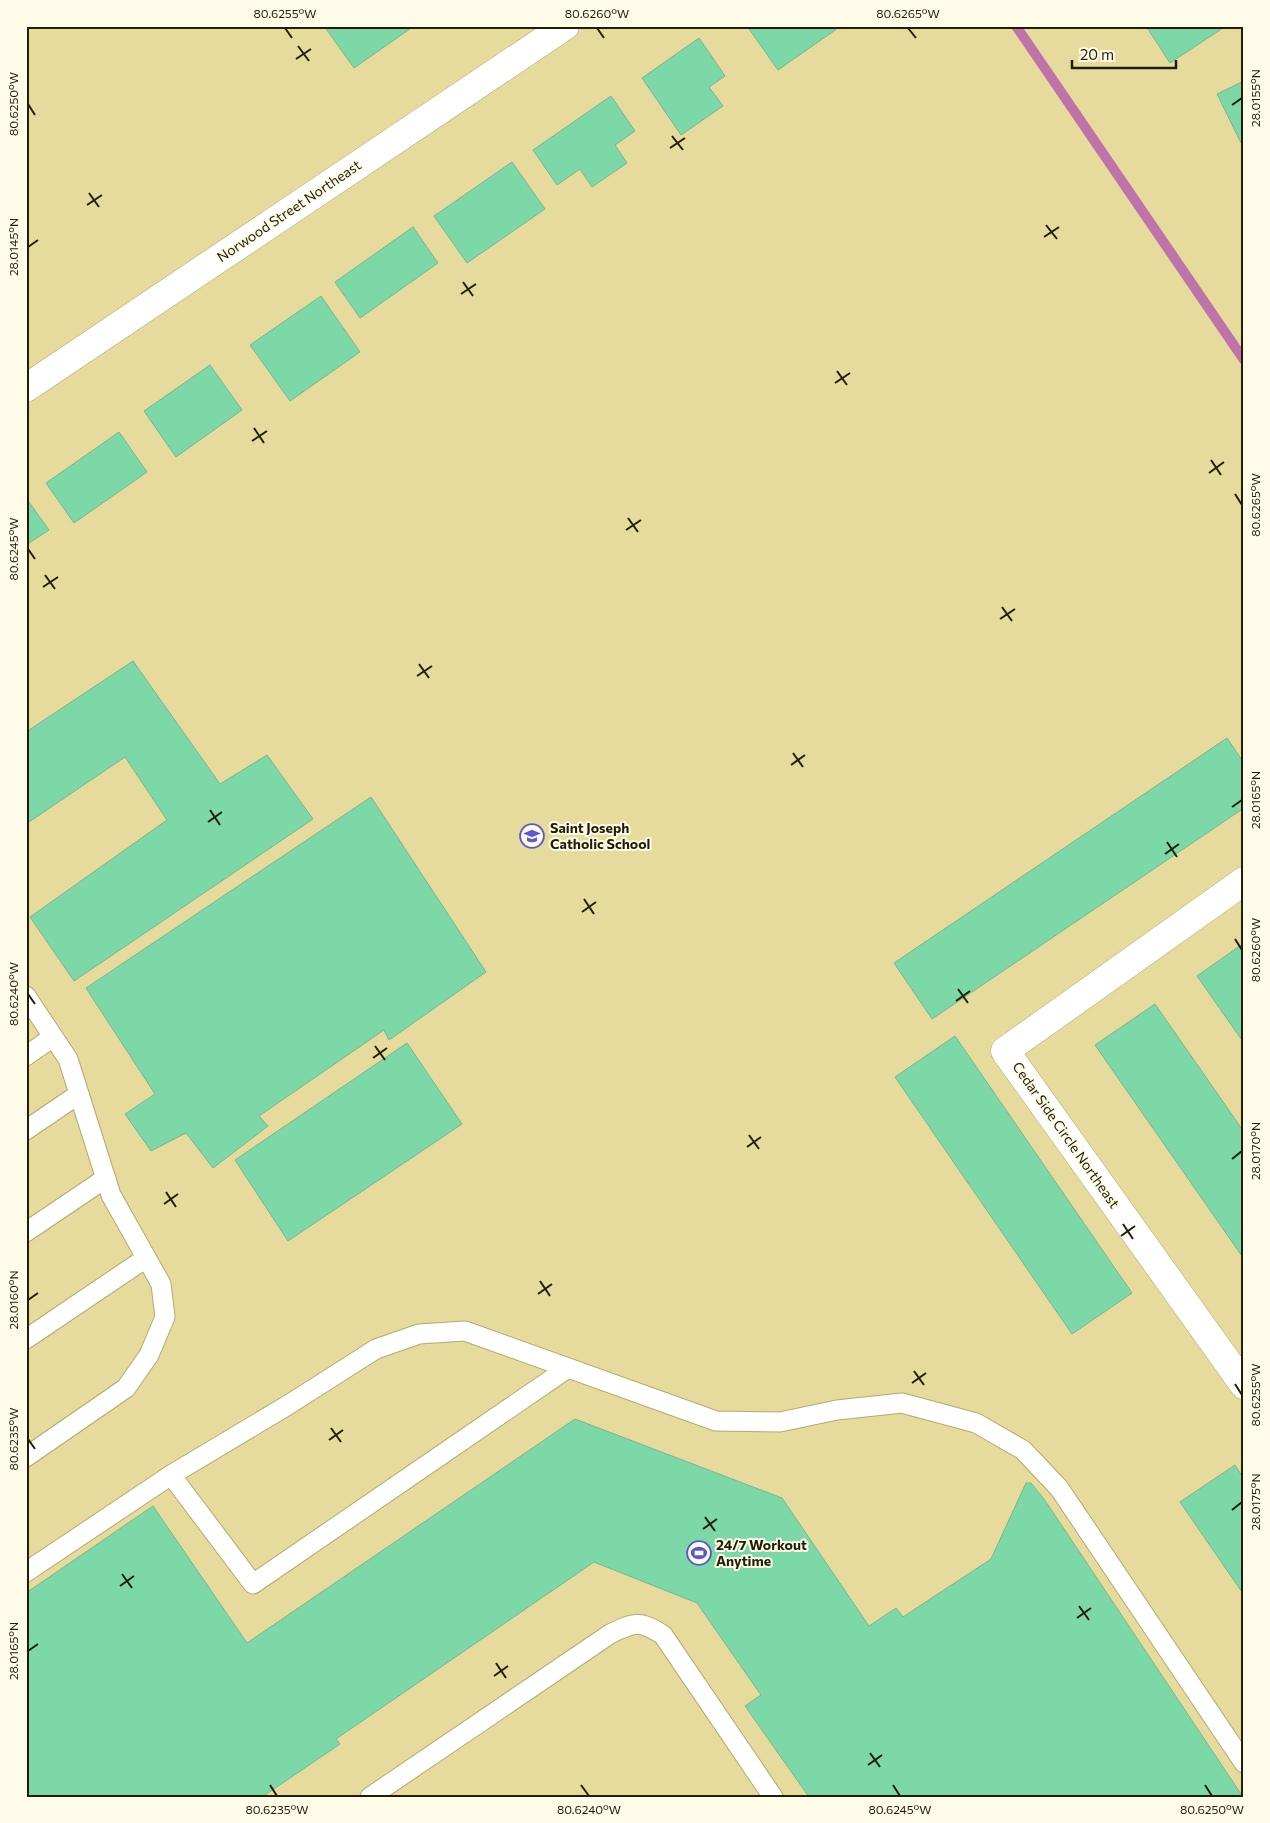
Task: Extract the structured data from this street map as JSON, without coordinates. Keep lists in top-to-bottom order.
{
  "streets": {
    "street": ["Norwood Street Northeast", "Cedar Side Circle Northeast"]
  },
  "places": {
    "school or university": ["Saint Joseph Catholic School"],
    "sports": ["24/7 Workout Anytime"]
  },
  "scale_bar": "20 m",
  "coordinates": [
    "80.6255°W",
    "80.6260°W",
    "80.6265°W",
    "28.0155°N",
    "80.6250°W",
    "28.0145°N",
    "80.6245°W",
    "28.0165°N",
    "80.6240°W",
    "28.0170°N",
    "28.0160°N",
    "80.6235°W",
    "28.0175°N"
  ]
}
